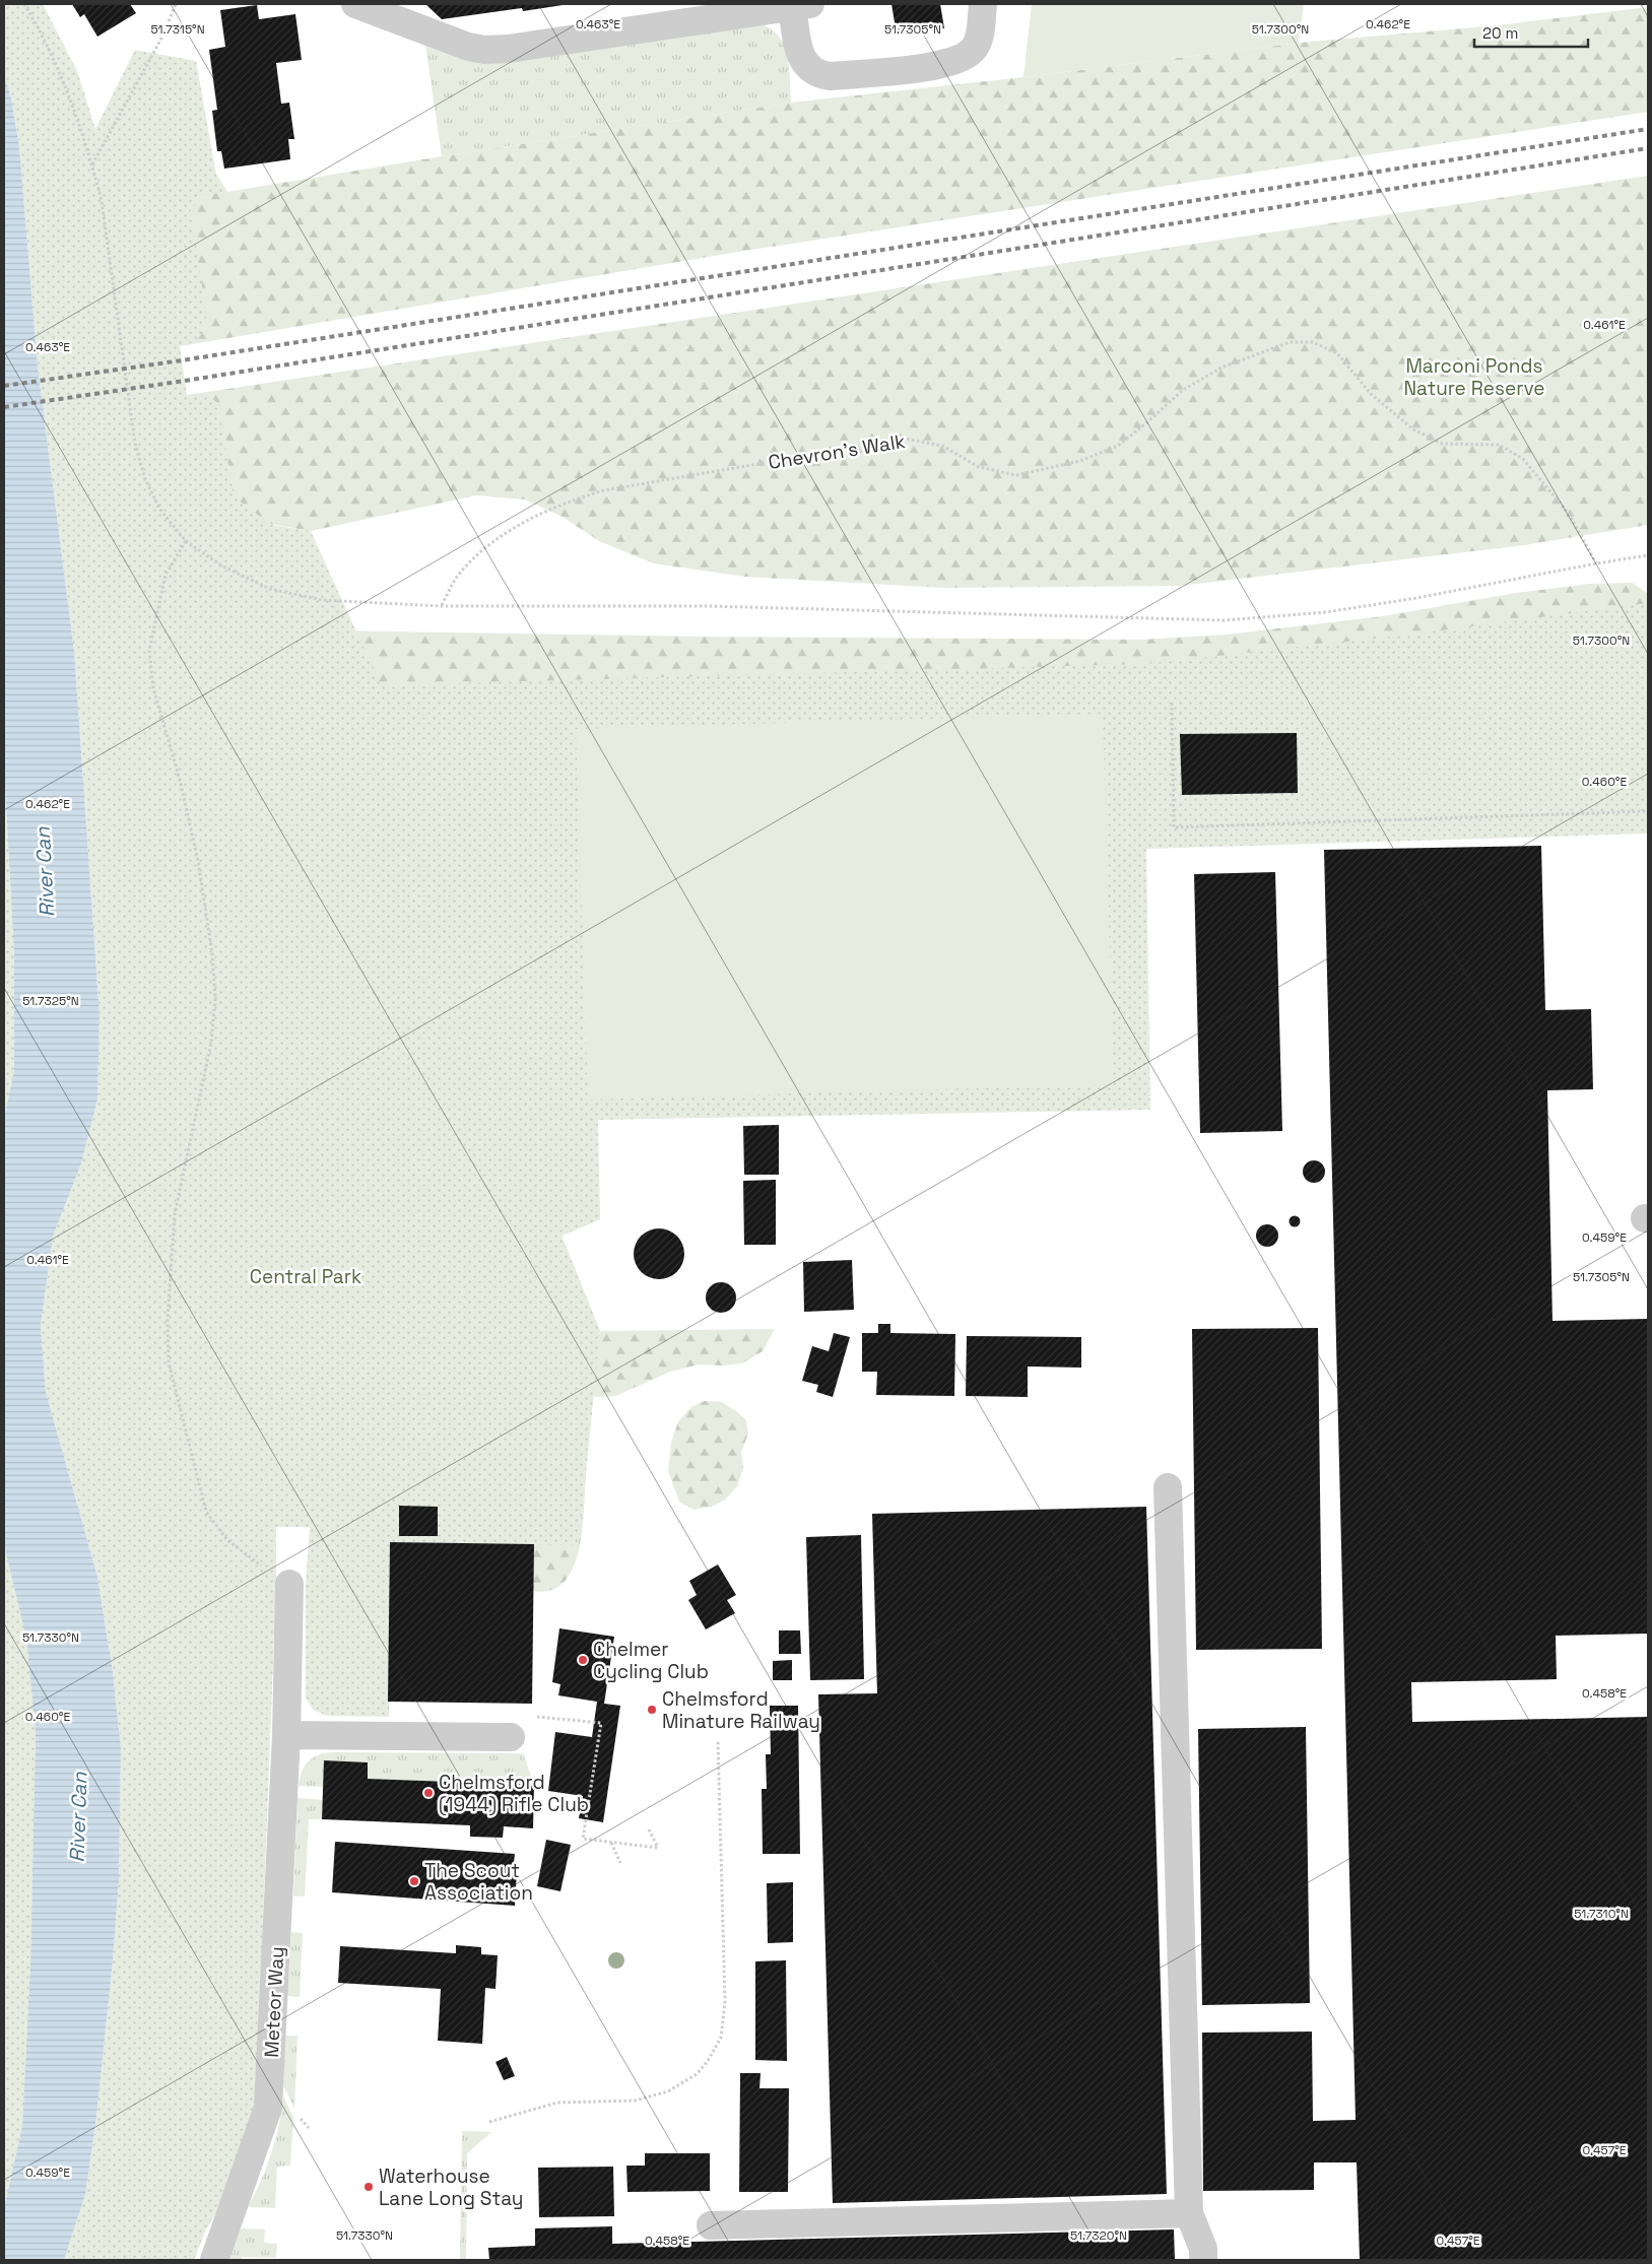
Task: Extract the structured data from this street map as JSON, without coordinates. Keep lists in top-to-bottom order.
{
  "streets": {
    "street": ["Meteor Way"],
    "path": ["Chevron's Walk"]
  },
  "water": ["River Can"],
  "parks": ["Marconi Ponds Nature Reserve", "Central Park"],
  "places": [
    "Chelmer Cycling Club",
    "Chelmsford Minature Railway",
    "Chelmsford (1944) Rifle Club",
    "The Scout Association",
    "Waterhouse Lane Long Stay"
  ],
  "scale_bar": "20 m",
  "coordinates": [
    "0.463°E",
    "0.462°E",
    "51.7315°N",
    "51.7305°N",
    "51.7300°N",
    "0.461°E",
    "0.460°E",
    "51.7325°N",
    "0.459°E",
    "51.7330°N",
    "0.458°E",
    "51.7310°N",
    "0.457°E",
    "51.7320°N"
  ]
}
